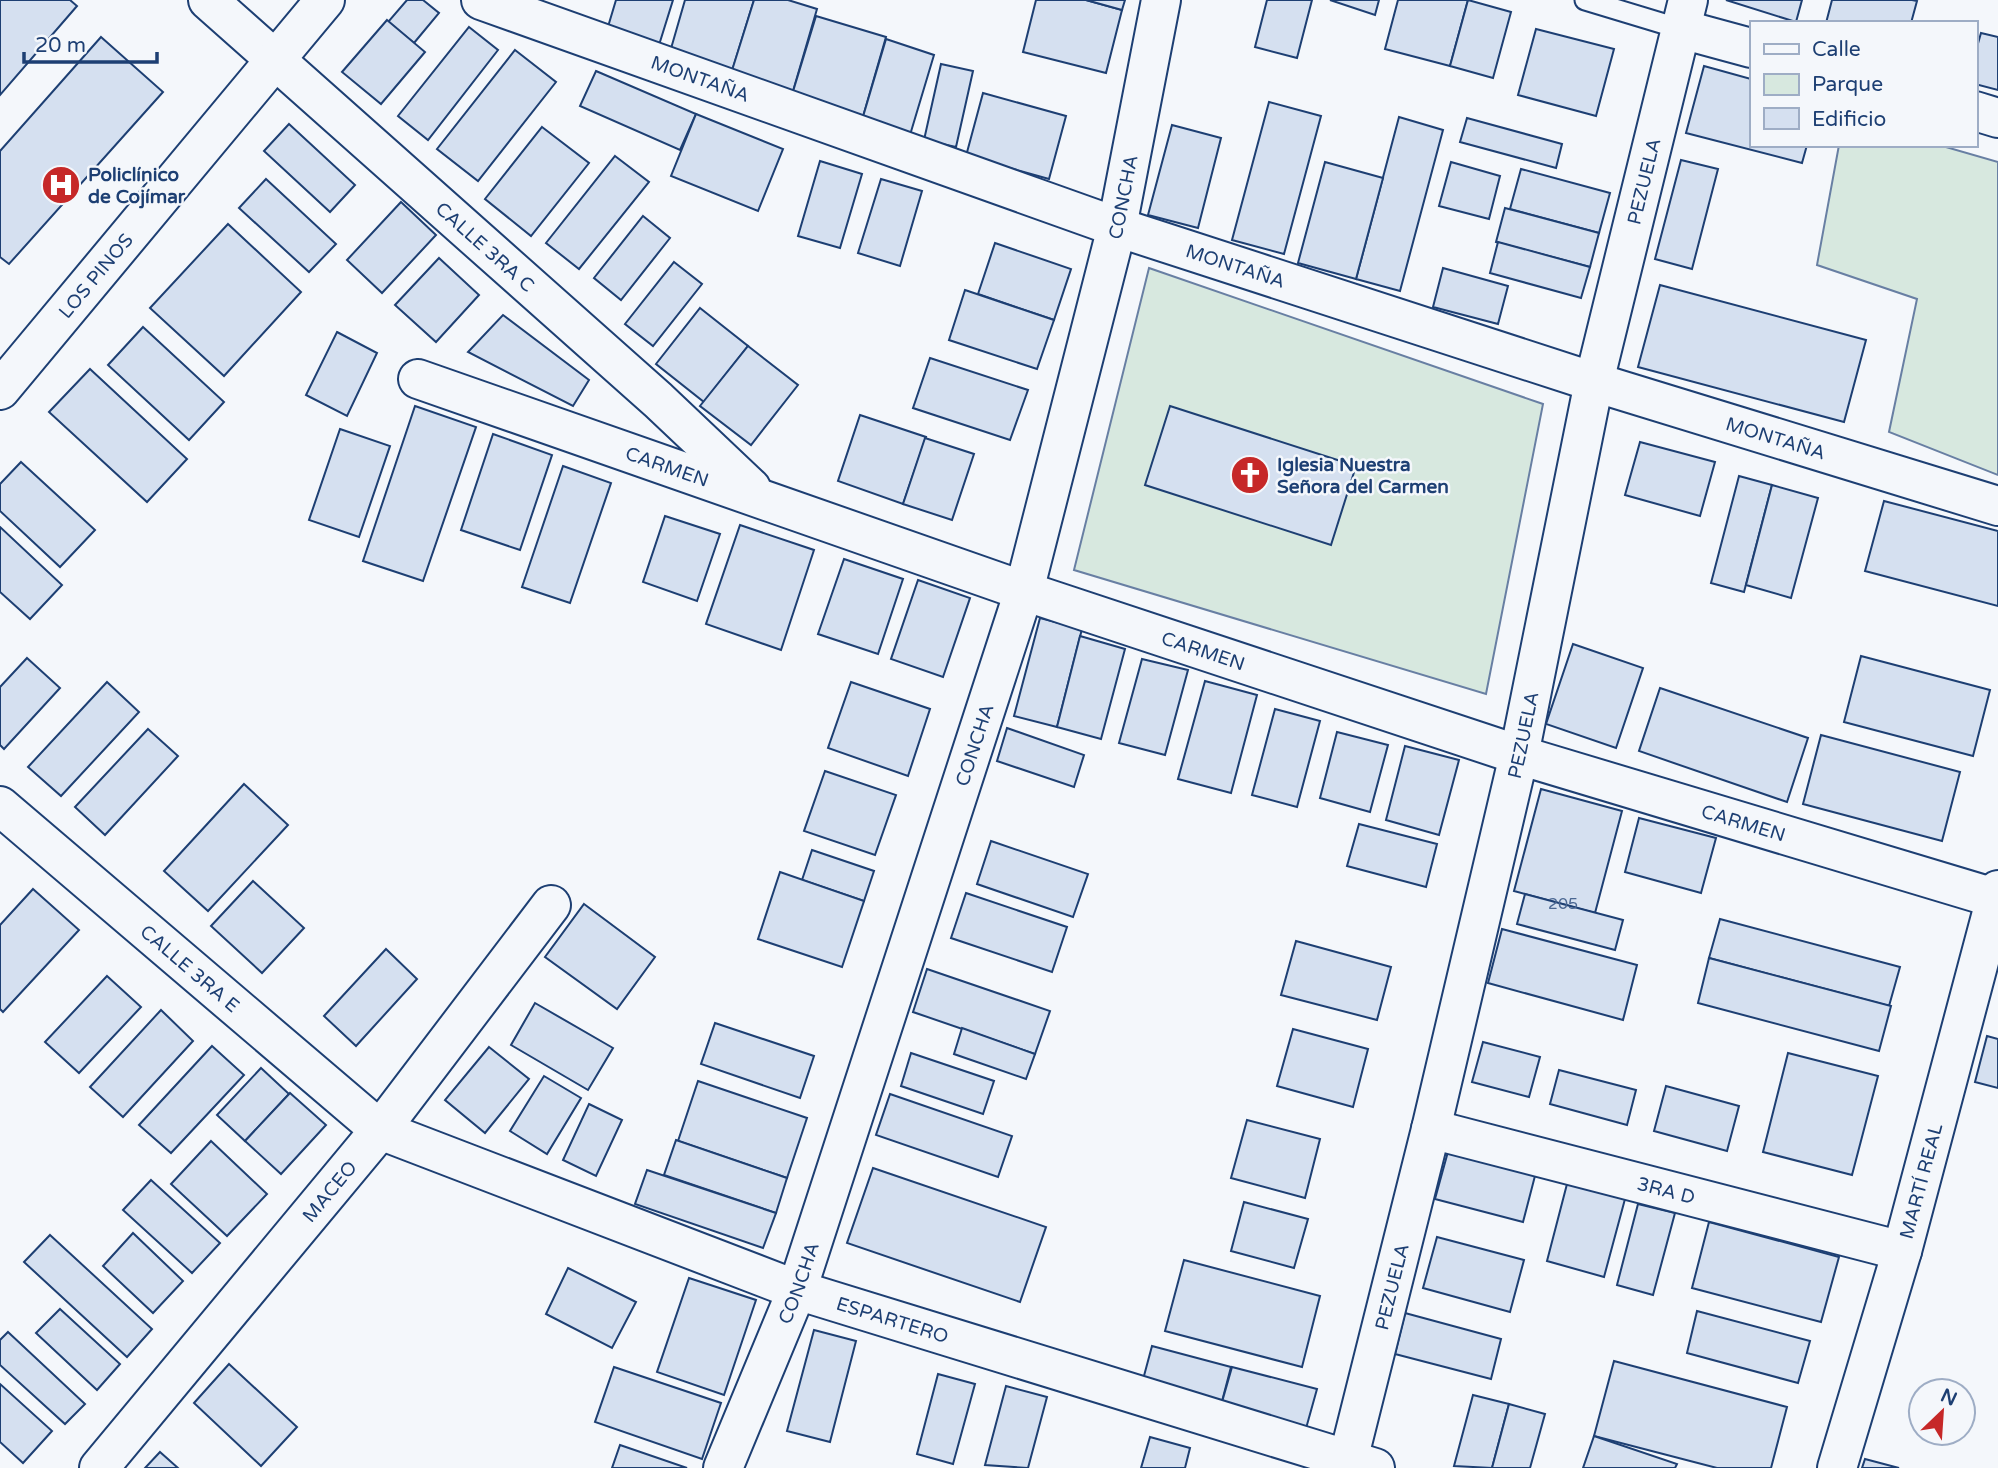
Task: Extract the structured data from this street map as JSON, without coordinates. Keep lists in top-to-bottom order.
{
  "streets": {
    "street": [
      "MONTAÑA",
      "PEZUELA",
      "CONCHA",
      "CALLE 3RA C",
      "LOS PINOS",
      "CARMEN",
      "CALLE 3RA E",
      "MARTÍ REAL",
      "MACEO",
      "3RA D",
      "ESPARTERO"
    ]
  },
  "crossings": [
    ["MONTAÑA", "PEZUELA"],
    ["MONTAÑA", "CONCHA"],
    ["PEZUELA", "CARMEN"],
    ["PEZUELA", "3RA D"],
    ["PEZUELA", "ESPARTERO"],
    ["CONCHA", "CARMEN"],
    ["CONCHA", "ESPARTERO"],
    ["CALLE 3RA C", "LOS PINOS"],
    ["CALLE 3RA C", "CARMEN"],
    ["CARMEN", "MARTÍ REAL"],
    ["CALLE 3RA E", "MACEO"],
    ["CALLE 3RA E", "ESPARTERO"],
    ["MARTÍ REAL", "3RA D"],
    ["MACEO", "ESPARTERO"]
  ],
  "places": {
    "hospital": ["Policlínico de Cojímar"],
    "church": ["Iglesia Nuestra Señora del Carmen"]
  },
  "house_numbers": ["205"],
  "legend": ["Calle", "Parque", "Edificio"],
  "scale_bar": "20 m",
  "north": "top right"
}
